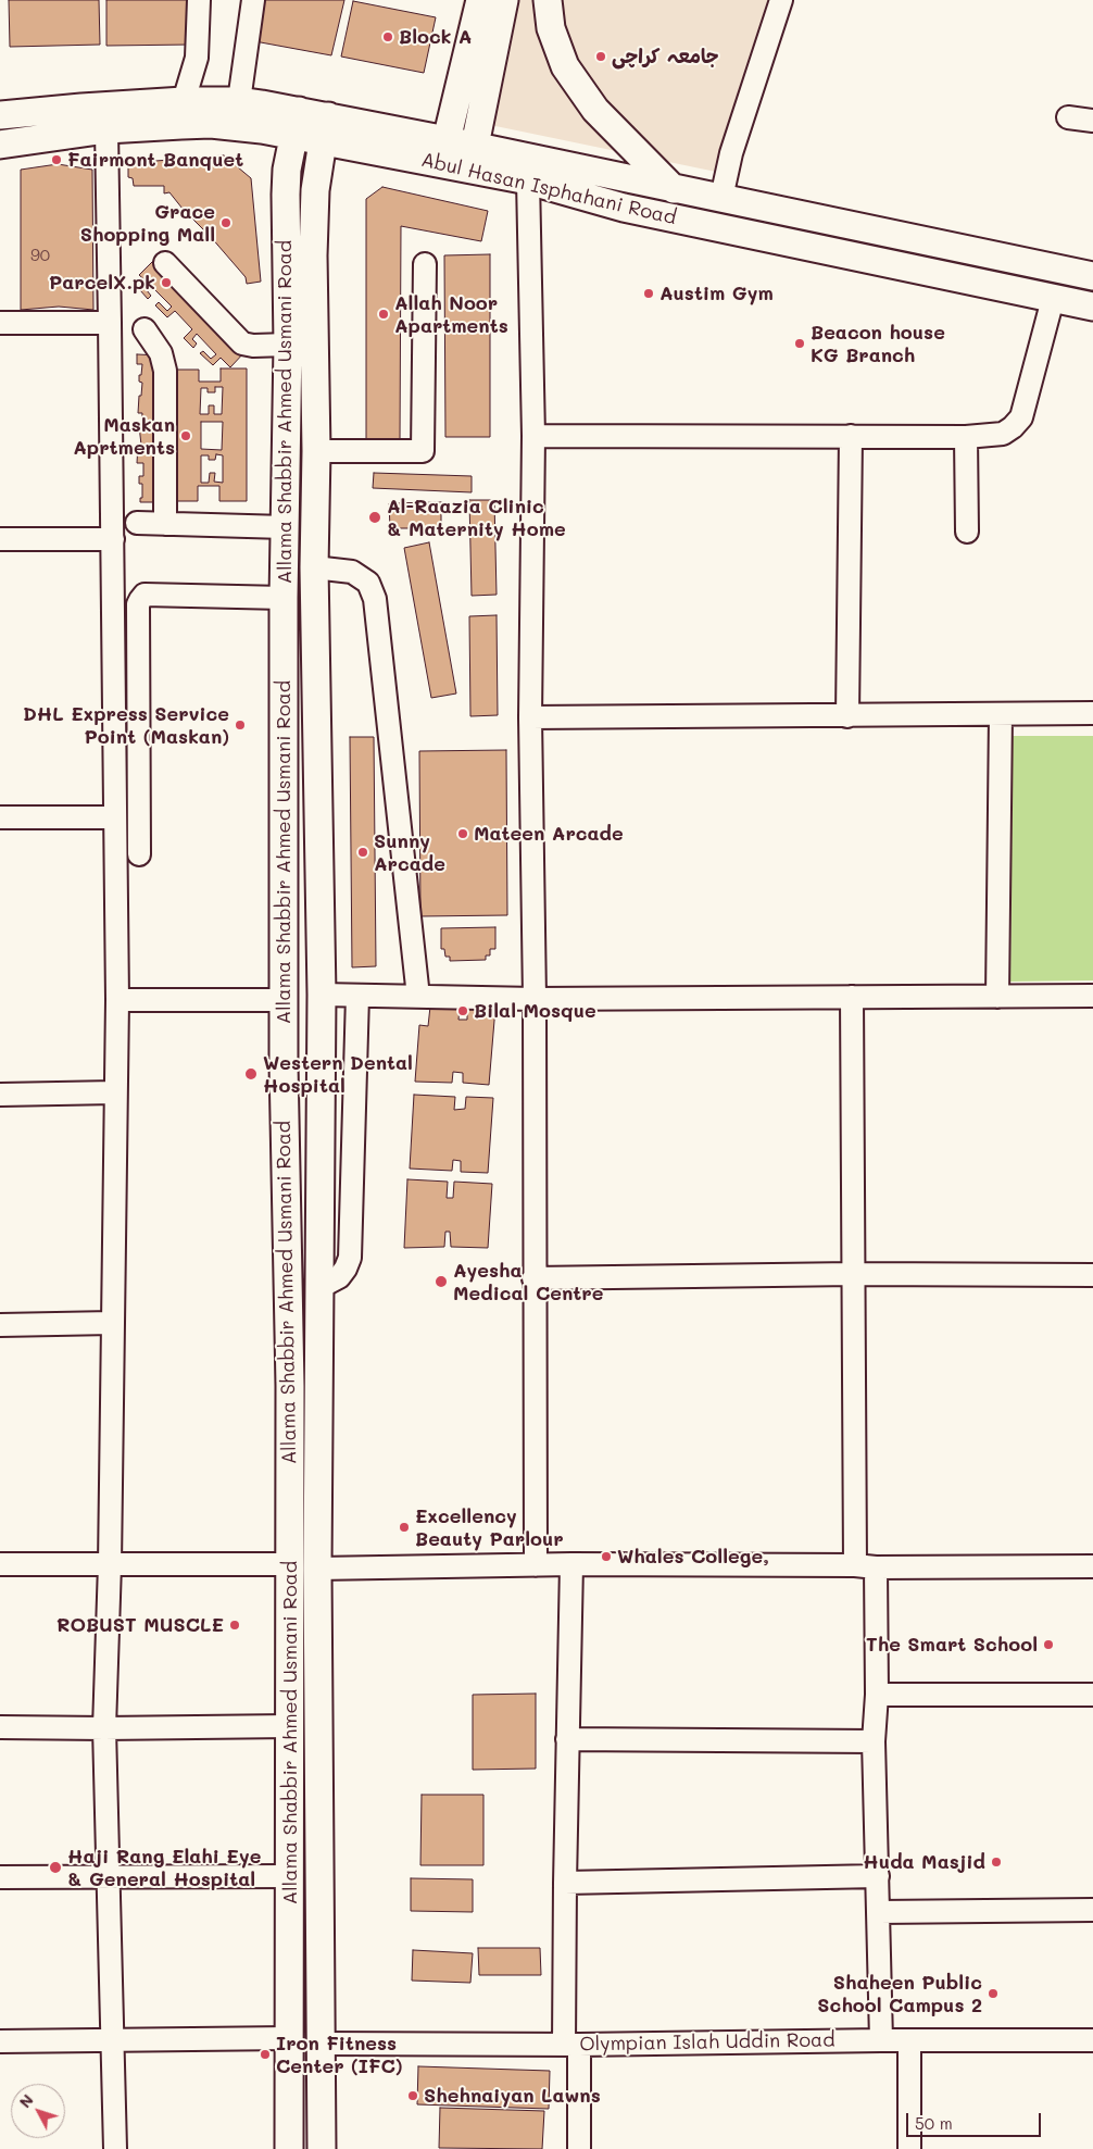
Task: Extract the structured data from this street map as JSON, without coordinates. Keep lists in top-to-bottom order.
{
  "streets": {
    "main road": ["Abul Hasan Isphahani Road", "Allama Shabbir Ahmed Usmani Road"],
    "street": ["Olympian Islah Uddin Road"]
  },
  "crossings": [
    ["Abul Hasan Isphahani Road", "Allama Shabbir Ahmed Usmani Road"],
    ["Allama Shabbir Ahmed Usmani Road", "Olympian Islah Uddin Road"]
  ],
  "places": [
    "Block A",
    "جامعہ کراچی",
    "Fairmont Banquet",
    "Grace Shopping Mall",
    "ParcelX.pk",
    "Austim Gym",
    "Allah Noor Apartments",
    "Beacon house KG Branch",
    "Maskan Aprtments",
    "Al-Raazia Clinic & Maternity Home",
    "DHL Express Service Point (Maskan)",
    "Mateen Arcade",
    "Sunny Arcade",
    "Bilal Mosque",
    "Western Dental Hospital",
    "Ayesha Medical Centre",
    "Excellency Beauty Parlour",
    "Whales College,",
    "ROBUST MUSCLE",
    "The Smart School",
    "Huda Masjid",
    "Haji Rang Elahi Eye & General Hospital",
    "Shaheen Public School Campus 2",
    "Iron Fitness Center (IFC)",
    "Shehnaiyan Lawns"
  ],
  "house_numbers": ["90"],
  "scale_bar": "50 m",
  "north": "top left"
}
